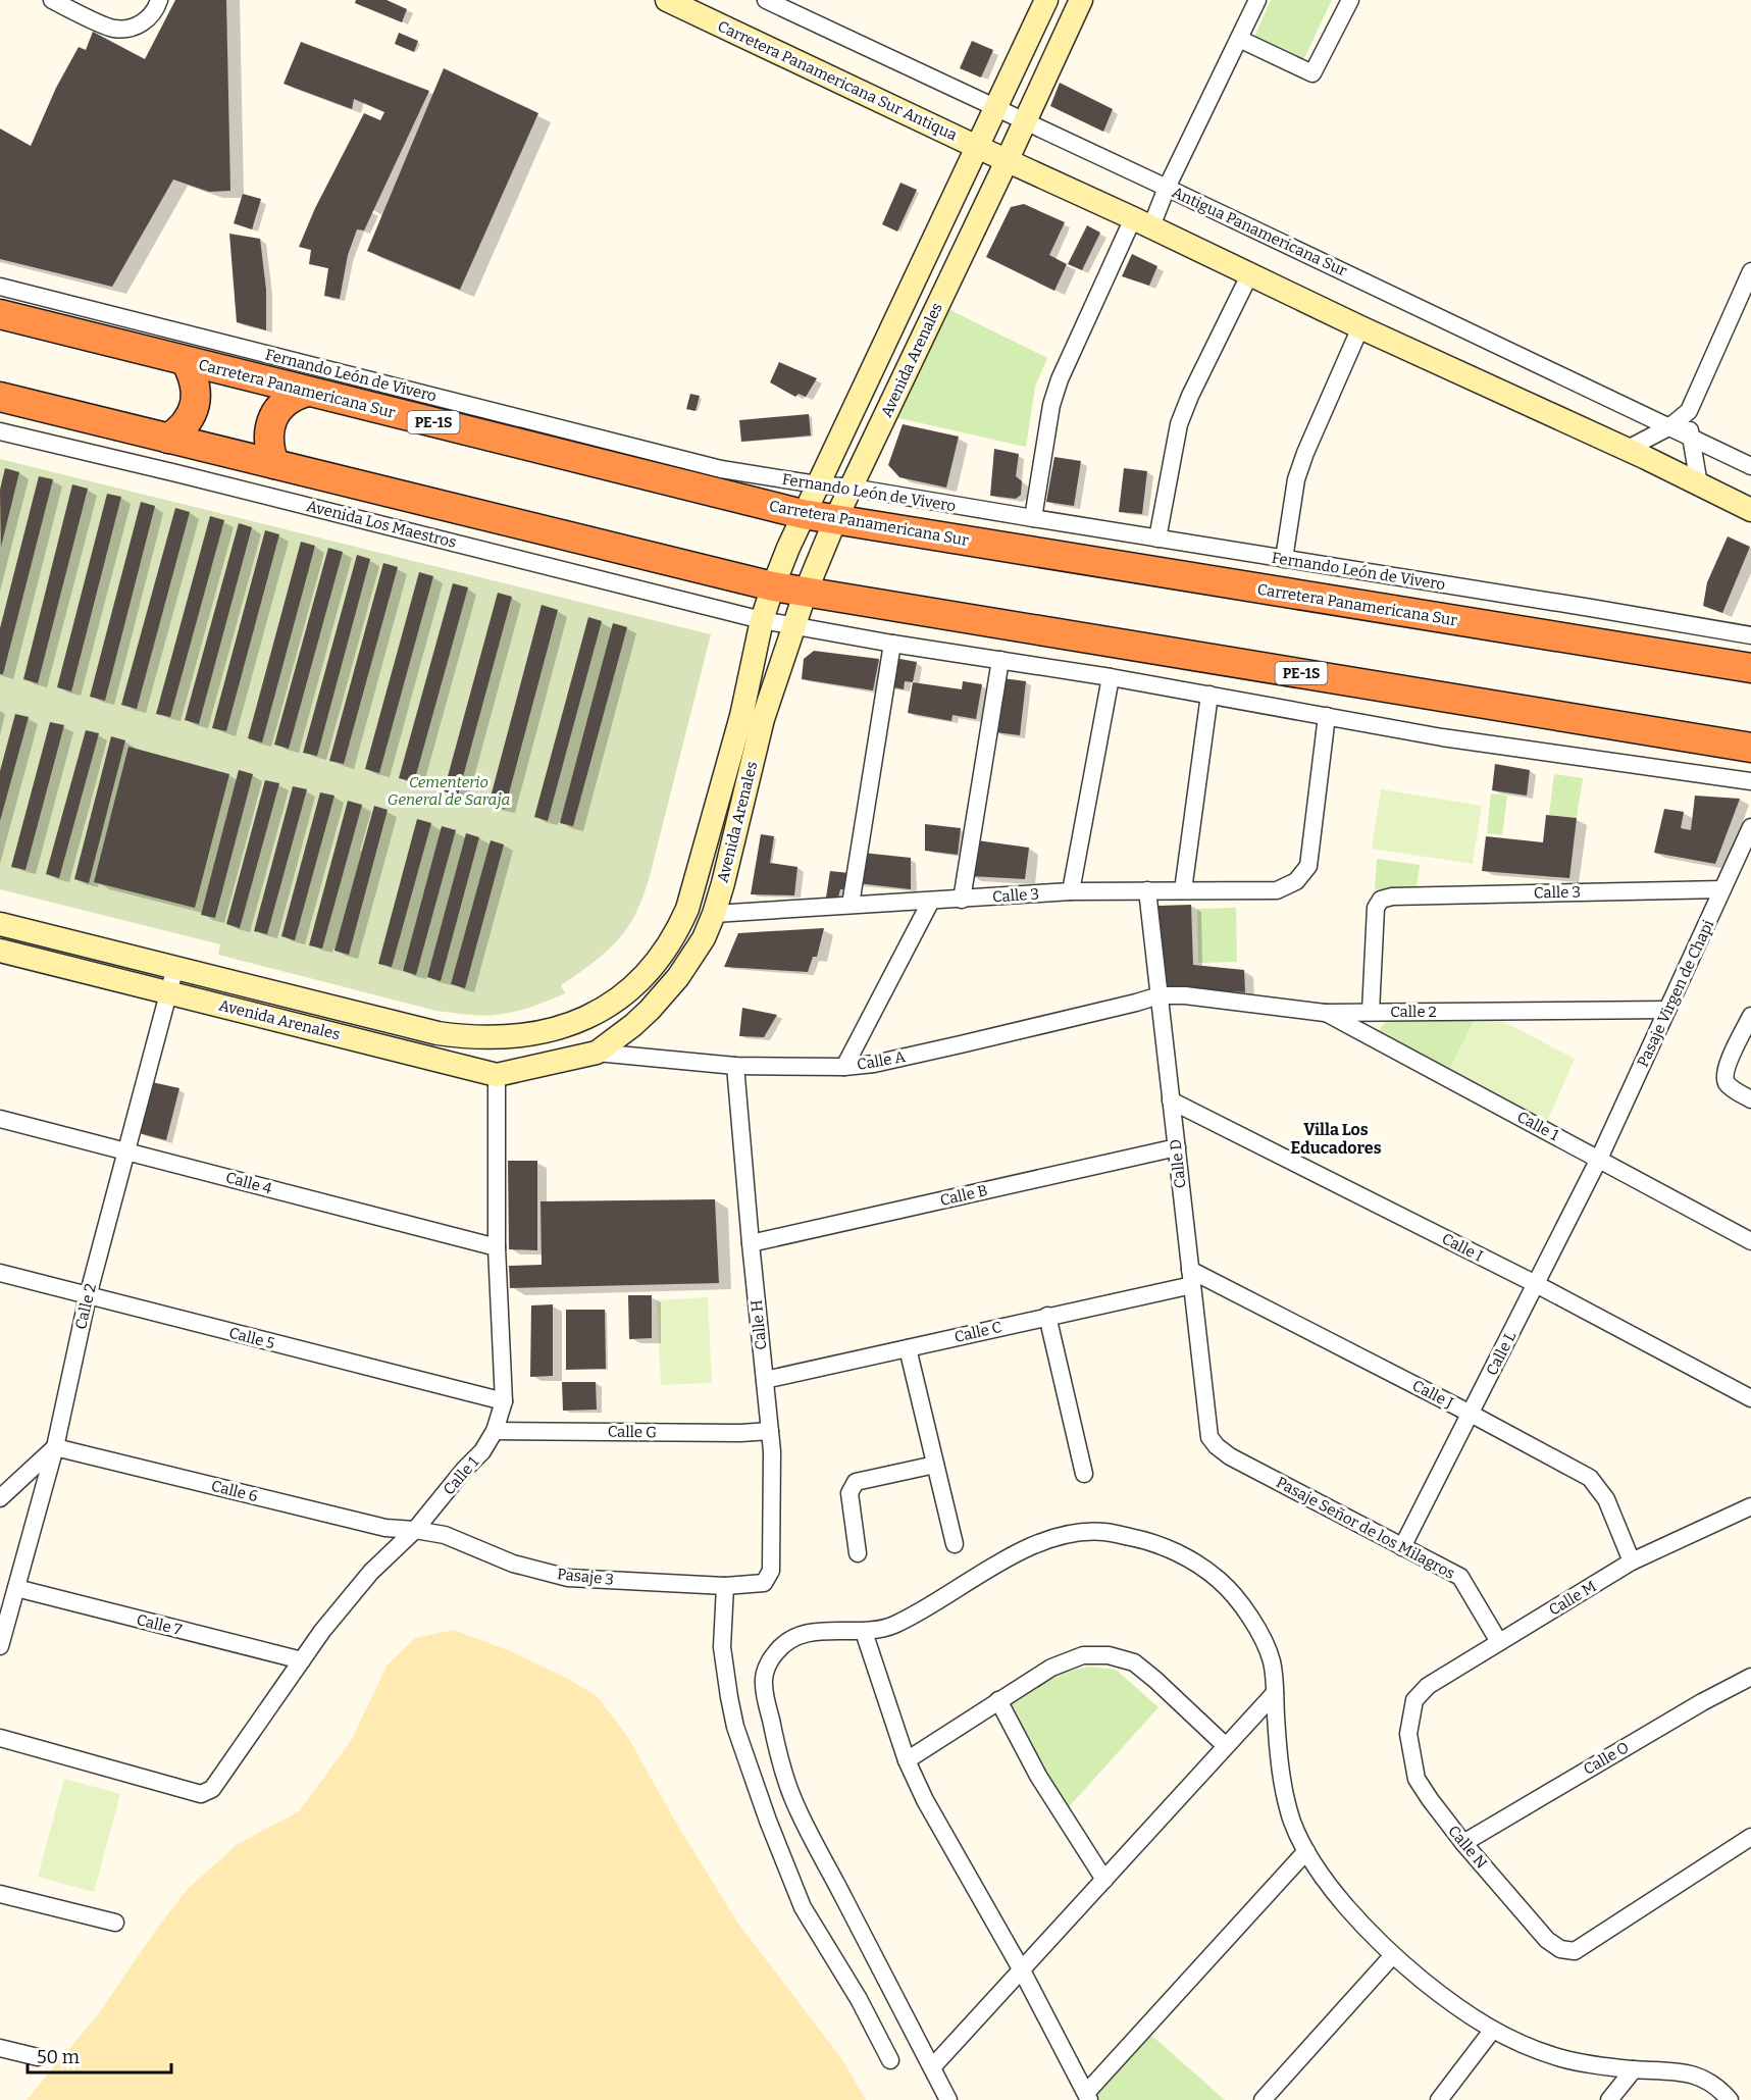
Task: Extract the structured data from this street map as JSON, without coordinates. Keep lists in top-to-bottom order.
{
  "streets": {
    "highway": ["Carretera Panamericana Sur", "PE-1S"],
    "street": [
      "Carretera Panamericana Sur Antiqua",
      "Antigua Panamericana Sur",
      "Avenida Arenales",
      "Fernando León de Vivero",
      "Avenida Los Maestros",
      "Calle 3",
      "Pasaje Virgen de Chapi",
      "Calle 2",
      "Calle A",
      "Calle 1",
      "Calle D",
      "Calle 4",
      "Calle B",
      "Calle I",
      "Calle H",
      "Calle C",
      "Calle 5",
      "Calle L",
      "Calle J",
      "Calle G",
      "Calle 6",
      "Pasaje Señor de los Milagros",
      "Pasaje 3",
      "Calle M",
      "Calle 7",
      "Calle O",
      "Calle N"
    ]
  },
  "crossings": [
    ["Carretera Panamericana Sur Antiqua", "Avenida Arenales"],
    ["Antigua Panamericana Sur", "Avenida Arenales"],
    ["Avenida Arenales", "Fernando León de Vivero"],
    ["Avenida Arenales", "Carretera Panamericana Sur"],
    ["Avenida Arenales", "PE-1S"],
    ["Avenida Arenales", "Avenida Los Maestros"],
    ["Avenida Arenales", "Calle 3"],
    ["Avenida Arenales", "Calle 2"],
    ["Avenida Arenales", "Calle A"],
    ["Avenida Arenales", "Calle 1"],
    ["Calle 3", "Pasaje Virgen de Chapi"],
    ["Calle 3", "Calle 2"],
    ["Calle 3", "Calle D"],
    ["Pasaje Virgen de Chapi", "Calle 2"],
    ["Pasaje Virgen de Chapi", "Calle 1"],
    ["Pasaje Virgen de Chapi", "Calle L"],
    ["Calle 2", "Calle A"],
    ["Calle 2", "Calle 1"],
    ["Calle 2", "Calle D"],
    ["Calle 2", "Calle 4"],
    ["Calle 2", "Calle 5"],
    ["Calle 2", "Calle 6"],
    ["Calle 2", "Calle 7"],
    ["Calle A", "Calle D"],
    ["Calle A", "Calle H"],
    ["Calle 1", "Calle 4"],
    ["Calle 1", "Calle 5"],
    ["Calle 1", "Calle L"],
    ["Calle 1", "Calle G"],
    ["Calle 1", "Calle 6"],
    ["Calle 1", "Pasaje 3"],
    ["Calle 1", "Calle 7"],
    ["Calle D", "Calle B"],
    ["Calle D", "Calle I"],
    ["Calle D", "Calle C"],
    ["Calle D", "Calle J"],
    ["Calle D", "Pasaje Señor de los Milagros"],
    ["Calle B", "Calle H"],
    ["Calle I", "Calle L"],
    ["Calle H", "Calle C"],
    ["Calle H", "Calle G"],
    ["Calle H", "Pasaje 3"],
    ["Calle C", "Calle J"],
    ["Calle L", "Calle J"],
    ["Calle L", "Pasaje Señor de los Milagros"],
    ["Calle J", "Calle M"],
    ["Calle 6", "Pasaje 3"],
    ["Pasaje Señor de los Milagros", "Calle M"],
    ["Calle M", "Calle N"],
    ["Calle O", "Calle N"]
  ],
  "districts": ["Villa Los Educadores"],
  "parks": ["Cementerio General de Saraja"],
  "scale_bar": "50 m"
}
